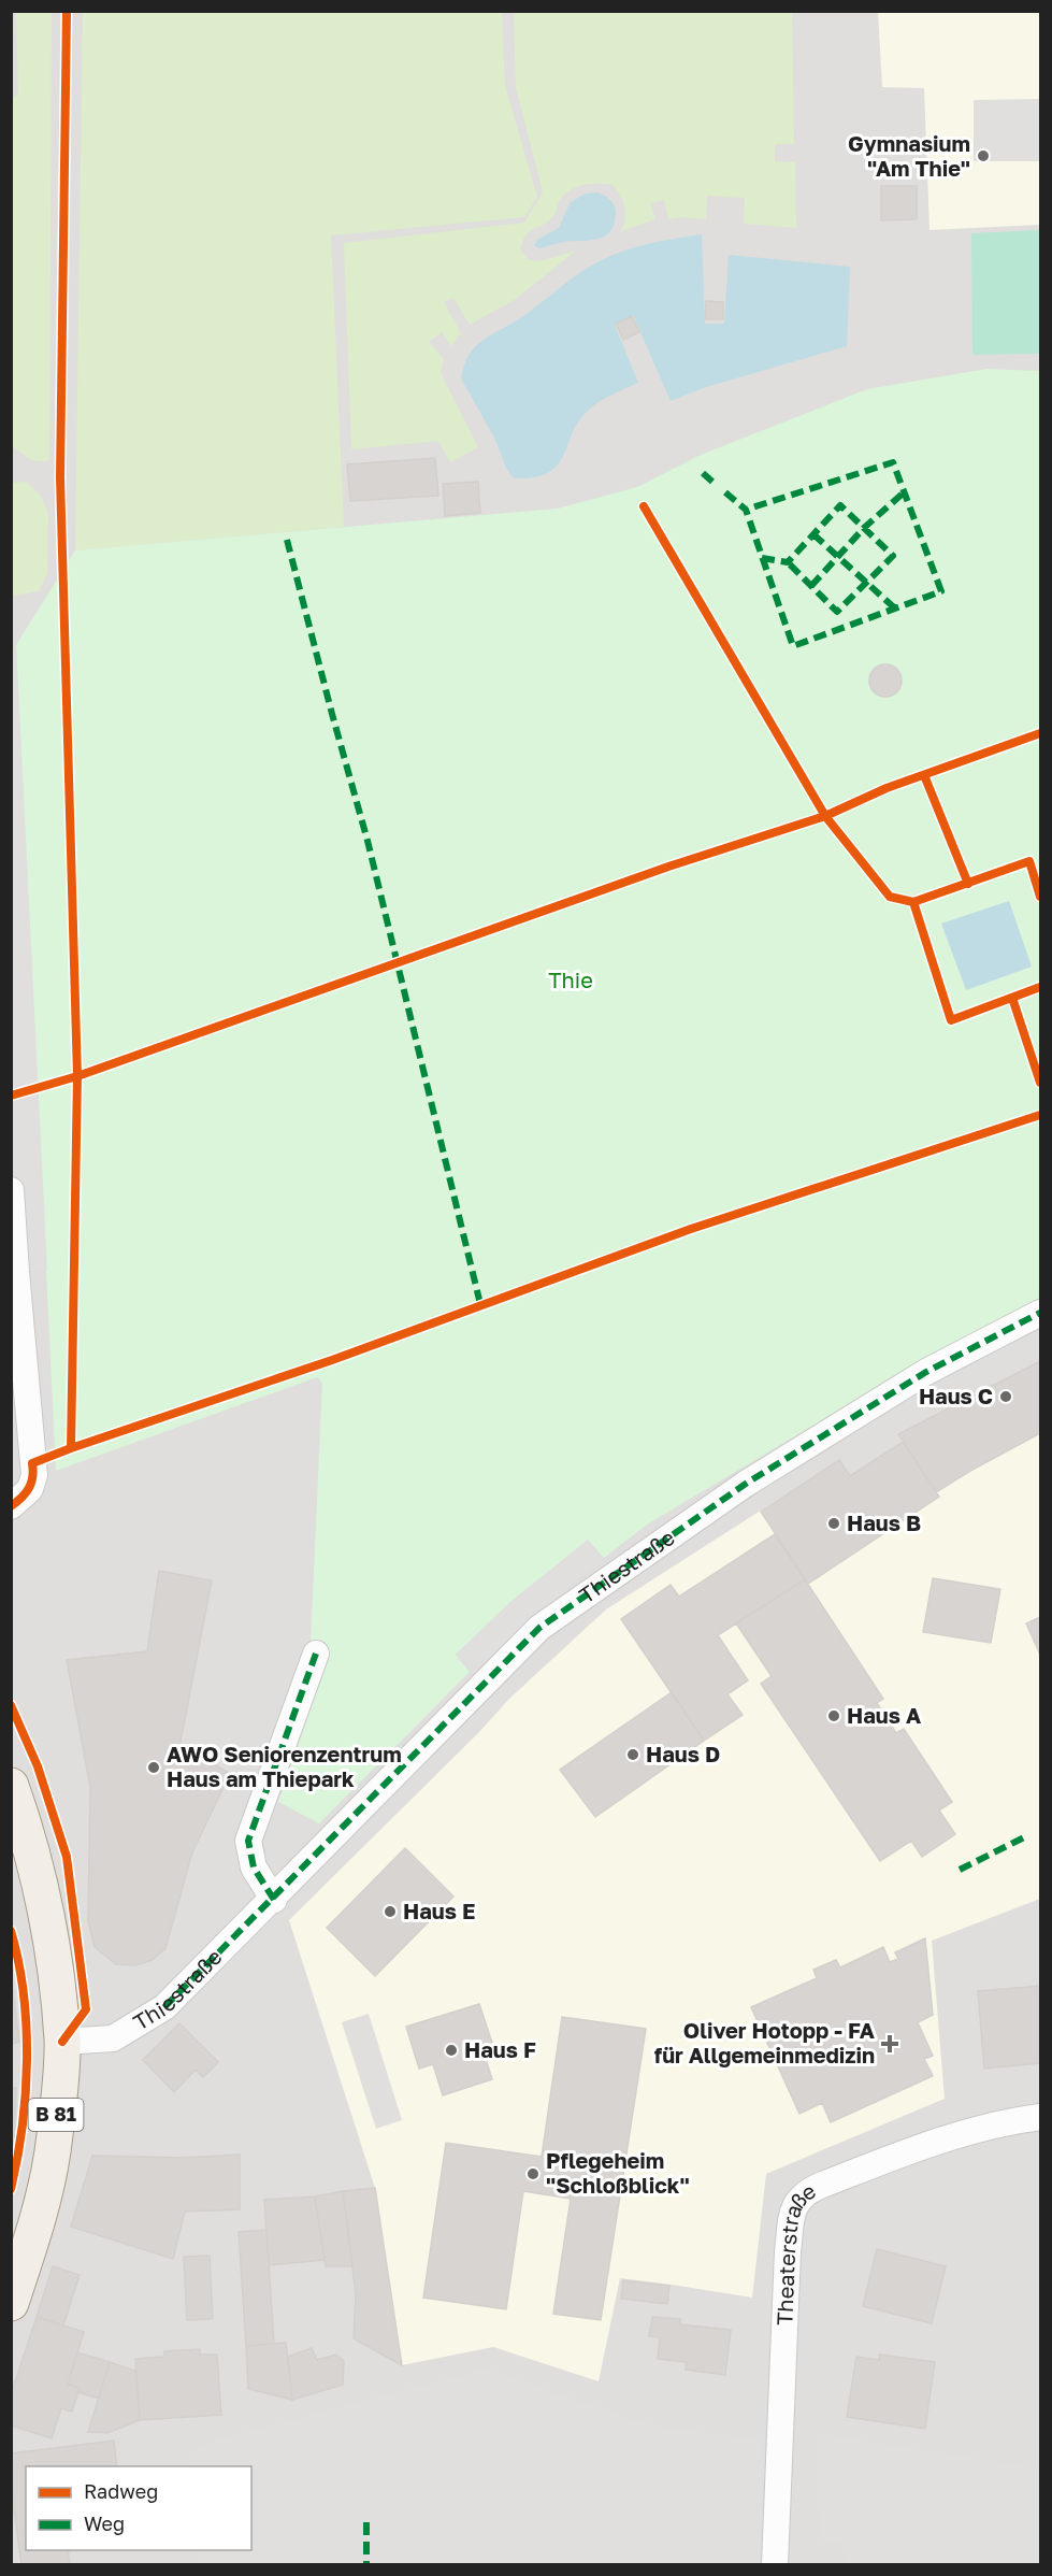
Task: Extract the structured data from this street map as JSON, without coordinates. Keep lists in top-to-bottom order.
{
  "streets": {
    "main road": ["B 81"],
    "street": ["Thiestraße", "Theaterstraße"]
  },
  "crossings": [
    ["Thiestraße", "B 81"]
  ],
  "parks": ["Thie"],
  "places": {
    "other": [
      "Gymnasium \"Am Thie\"",
      "Haus C",
      "Haus B",
      "Haus A",
      "Haus D",
      "AWO Seniorenzentrum Haus am Thiepark",
      "Haus E",
      "Haus F",
      "Pflegeheim \"Schloßblick\""
    ],
    "health": ["Oliver Hotopp - FA für Allgemeinmedizin"]
  },
  "legend": ["Radweg", "Weg"]
}
